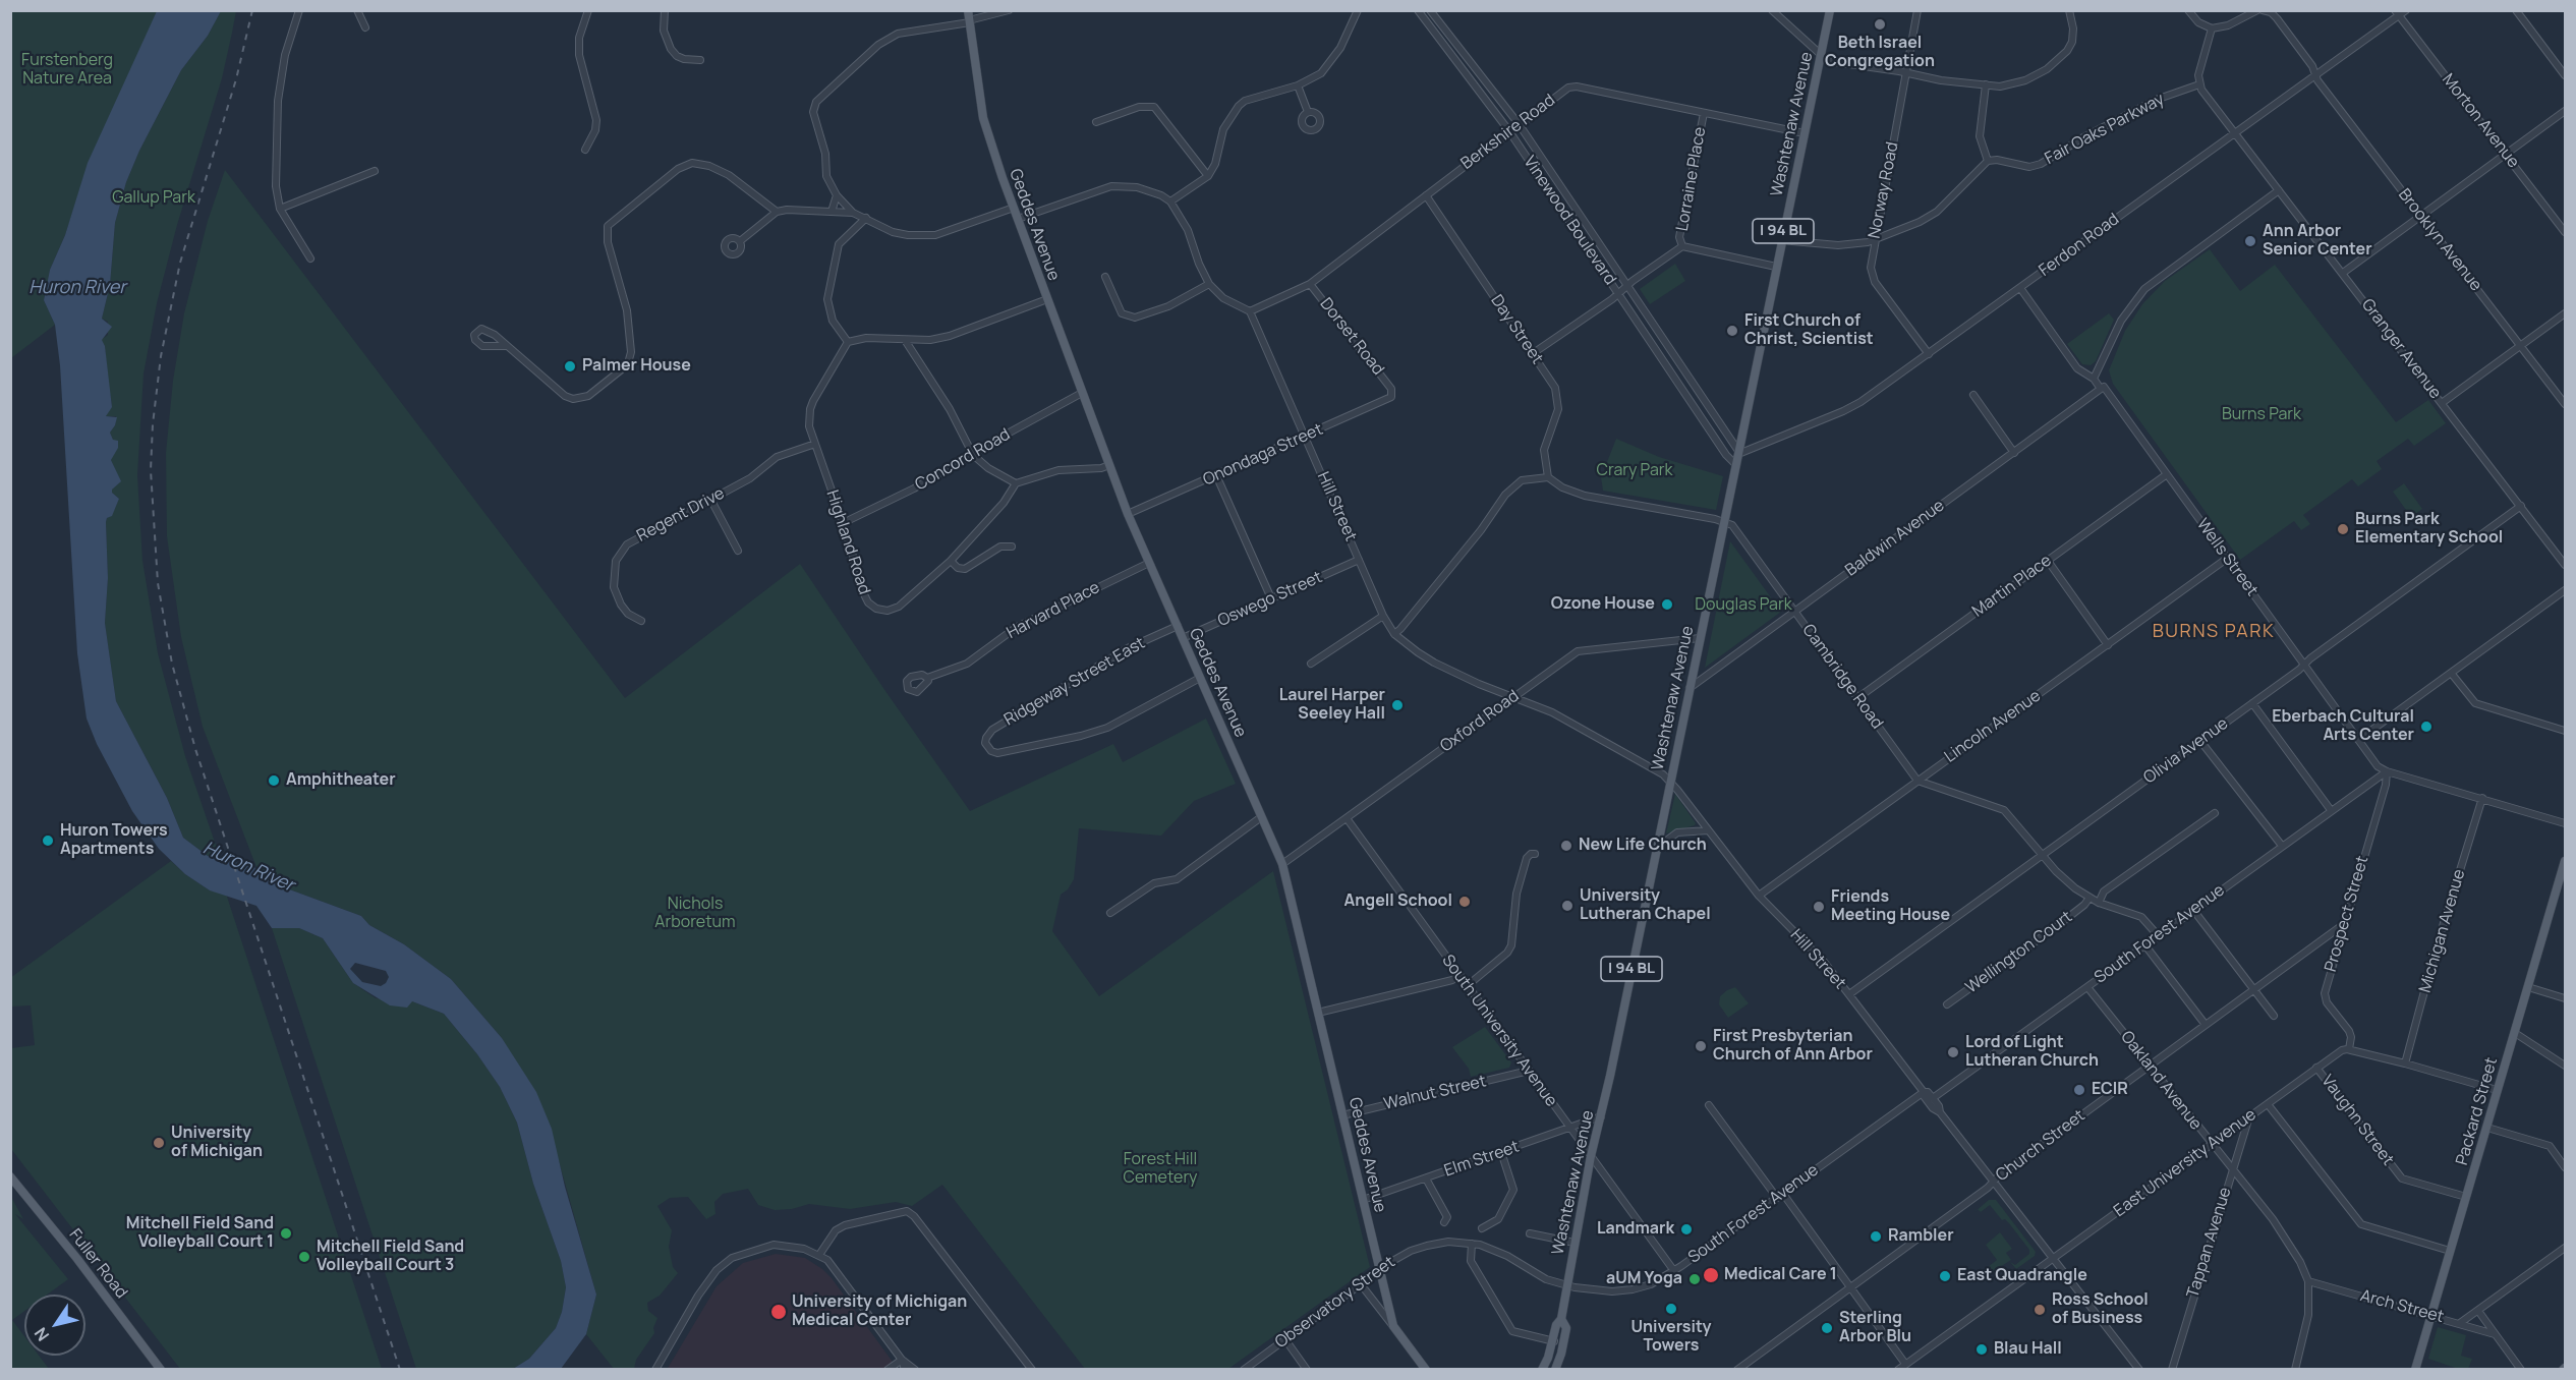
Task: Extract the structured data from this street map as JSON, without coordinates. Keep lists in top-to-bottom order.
{
  "streets": {
    "main road": [
      "Washtenaw Avenue",
      "Geddes Avenue",
      "I 94 BL",
      "Packard Street",
      "Fuller Road"
    ],
    "street": [
      "Morton Avenue",
      "Fair Oaks Parkway",
      "Berkshire Road",
      "Lorraine Place",
      "Norway Road",
      "Vinewood Boulevard",
      "Brooklyn Avenue",
      "Ferdon Road",
      "Day Street",
      "Dorset Road",
      "Granger Avenue",
      "Onondaga Street",
      "Concord Road",
      "Hill Street",
      "Regent Drive",
      "Baldwin Avenue",
      "Highland Road",
      "Wells Street",
      "Martin Place",
      "Oswego Street",
      "Harvard Place",
      "Cambridge Road",
      "Ridgeway Street East",
      "Oxford Road",
      "Lincoln Avenue",
      "Olivia Avenue",
      "Prospect Street",
      "Michigan Avenue",
      "South Forest Avenue",
      "Wellington Court",
      "South University Avenue",
      "Oakland Avenue",
      "Walnut Street",
      "Vaughn Street",
      "Church Street",
      "Elm Street",
      "East University Avenue",
      "Tappan Avenue",
      "Observatory Street",
      "Arch Street"
    ]
  },
  "crossings": [
    ["Morton Avenue", "Ferdon Road"],
    ["Washtenaw Avenue", "Berkshire Road"],
    ["Washtenaw Avenue", "Vinewood Boulevard"],
    ["Washtenaw Avenue", "Ferdon Road"],
    ["Washtenaw Avenue", "Hill Street"],
    ["Washtenaw Avenue", "Baldwin Avenue"],
    ["Washtenaw Avenue", "Cambridge Road"],
    ["Washtenaw Avenue", "Oxford Road"],
    ["Washtenaw Avenue", "South Forest Avenue"],
    ["Washtenaw Avenue", "South University Avenue"],
    ["Washtenaw Avenue", "Elm Street"],
    ["Washtenaw Avenue", "Observatory Street"],
    ["Fair Oaks Parkway", "Granger Avenue"],
    ["Berkshire Road", "Lorraine Place"],
    ["Berkshire Road", "Vinewood Boulevard"],
    ["Berkshire Road", "Day Street"],
    ["Berkshire Road", "Dorset Road"],
    ["Berkshire Road", "Hill Street"],
    ["Norway Road", "Ferdon Road"],
    ["Vinewood Boulevard", "Ferdon Road"],
    ["Geddes Avenue", "Onondaga Street"],
    ["Geddes Avenue", "Concord Road"],
    ["Geddes Avenue", "Oswego Street"],
    ["Geddes Avenue", "Harvard Place"],
    ["Geddes Avenue", "Ridgeway Street East"],
    ["Geddes Avenue", "Oxford Road"],
    ["Geddes Avenue", "Walnut Street"],
    ["Geddes Avenue", "Elm Street"],
    ["Geddes Avenue", "Observatory Street"],
    ["Brooklyn Avenue", "Ferdon Road"],
    ["Ferdon Road", "Granger Avenue"],
    ["Ferdon Road", "Wells Street"],
    ["Dorset Road", "Onondaga Street"],
    ["Granger Avenue", "Olivia Avenue"],
    ["Onondaga Street", "Hill Street"],
    ["Concord Road", "Highland Road"],
    ["Hill Street", "Oswego Street"],
    ["Hill Street", "Oxford Road"],
    ["Hill Street", "Lincoln Avenue"],
    ["Hill Street", "Olivia Avenue"],
    ["Hill Street", "South Forest Avenue"],
    ["Hill Street", "Church Street"],
    ["Hill Street", "East University Avenue"],
    ["Regent Drive", "Highland Road"],
    ["Baldwin Avenue", "Wells Street"],
    ["Baldwin Avenue", "Cambridge Road"],
    ["Wells Street", "Martin Place"],
    ["Wells Street", "Lincoln Avenue"],
    ["Wells Street", "Olivia Avenue"],
    ["Wells Street", "Prospect Street"],
    ["Wells Street", "Michigan Avenue"],
    ["Wells Street", "South Forest Avenue"],
    ["Martin Place", "Cambridge Road"],
    ["Cambridge Road", "Lincoln Avenue"],
    ["Oxford Road", "South University Avenue"],
    ["Prospect Street", "South Forest Avenue"],
    ["Prospect Street", "Church Street"],
    ["Prospect Street", "East University Avenue"],
    ["South Forest Avenue", "South University Avenue"],
    ["South Forest Avenue", "Oakland Avenue"],
    ["South Forest Avenue", "Observatory Street"],
    ["South University Avenue", "Walnut Street"],
    ["South University Avenue", "Elm Street"],
    ["Oakland Avenue", "Church Street"],
    ["Oakland Avenue", "East University Avenue"],
    ["Oakland Avenue", "Tappan Avenue"],
    ["Oakland Avenue", "Arch Street"],
    ["Packard Street", "Vaughn Street"],
    ["Packard Street", "Arch Street"],
    ["Vaughn Street", "East University Avenue"],
    ["East University Avenue", "Tappan Avenue"]
  ],
  "districts": ["BURNS PARK"],
  "water": ["Huron River"],
  "parks": [
    "Furstenberg Nature Area",
    "Gallup Park",
    "Burns Park",
    "Crary Park",
    "Douglas Park",
    "Nichols Arboretum",
    "Forest Hill Cemetery"
  ],
  "places": [
    "Beth Israel Congregation",
    "Ann Arbor Senior Center",
    "First Church of Christ, Scientist",
    "Palmer House",
    "Burns Park Elementary School",
    "Ozone House",
    "Laurel Harper Seeley Hall",
    "Eberbach Cultural Arts Center",
    "Amphitheater",
    "Huron Towers Apartments",
    "New Life Church",
    "Angell School",
    "University Lutheran Chapel",
    "Friends Meeting House",
    "First Presbyterian Church of Ann Arbor",
    "Lord of Light Lutheran Church",
    "ECIR",
    "University of Michigan",
    "Landmark",
    "Mitchell Field Sand Volleyball Court 1",
    "Rambler",
    "Mitchell Field Sand Volleyball Court 3",
    "Medical Care 1",
    "East Quadrangle",
    "aUM Yoga",
    "University Towers",
    "Ross School of Business",
    "University of Michigan Medical Center",
    "Sterling Arbor Blu",
    "Blau Hall"
  ],
  "north": "bottom left"
}
